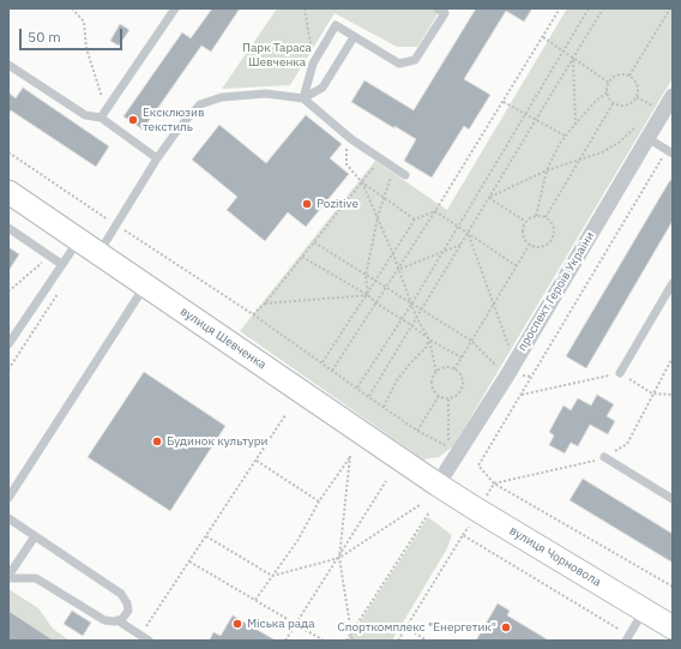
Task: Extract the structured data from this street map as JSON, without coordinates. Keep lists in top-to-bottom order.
{
  "streets": {
    "street": ["проспект Героїв України", "вулиця Шевченка", "вулиця Чорновола"]
  },
  "crossings": [
    ["проспект Героїв України", "вулиця Шевченка"],
    ["проспект Героїв України", "вулиця Чорновола"],
    ["вулиця Шевченка", "вулиця Чорновола"]
  ],
  "parks": ["Парк Тараса Шевченка"],
  "places": [
    "Ексклюзив текстиль",
    "Pozitive",
    "Будинок культури",
    "Міська рада",
    "Спорткомплекс \"Енергетик\""
  ],
  "scale_bar": "50 m"
}
